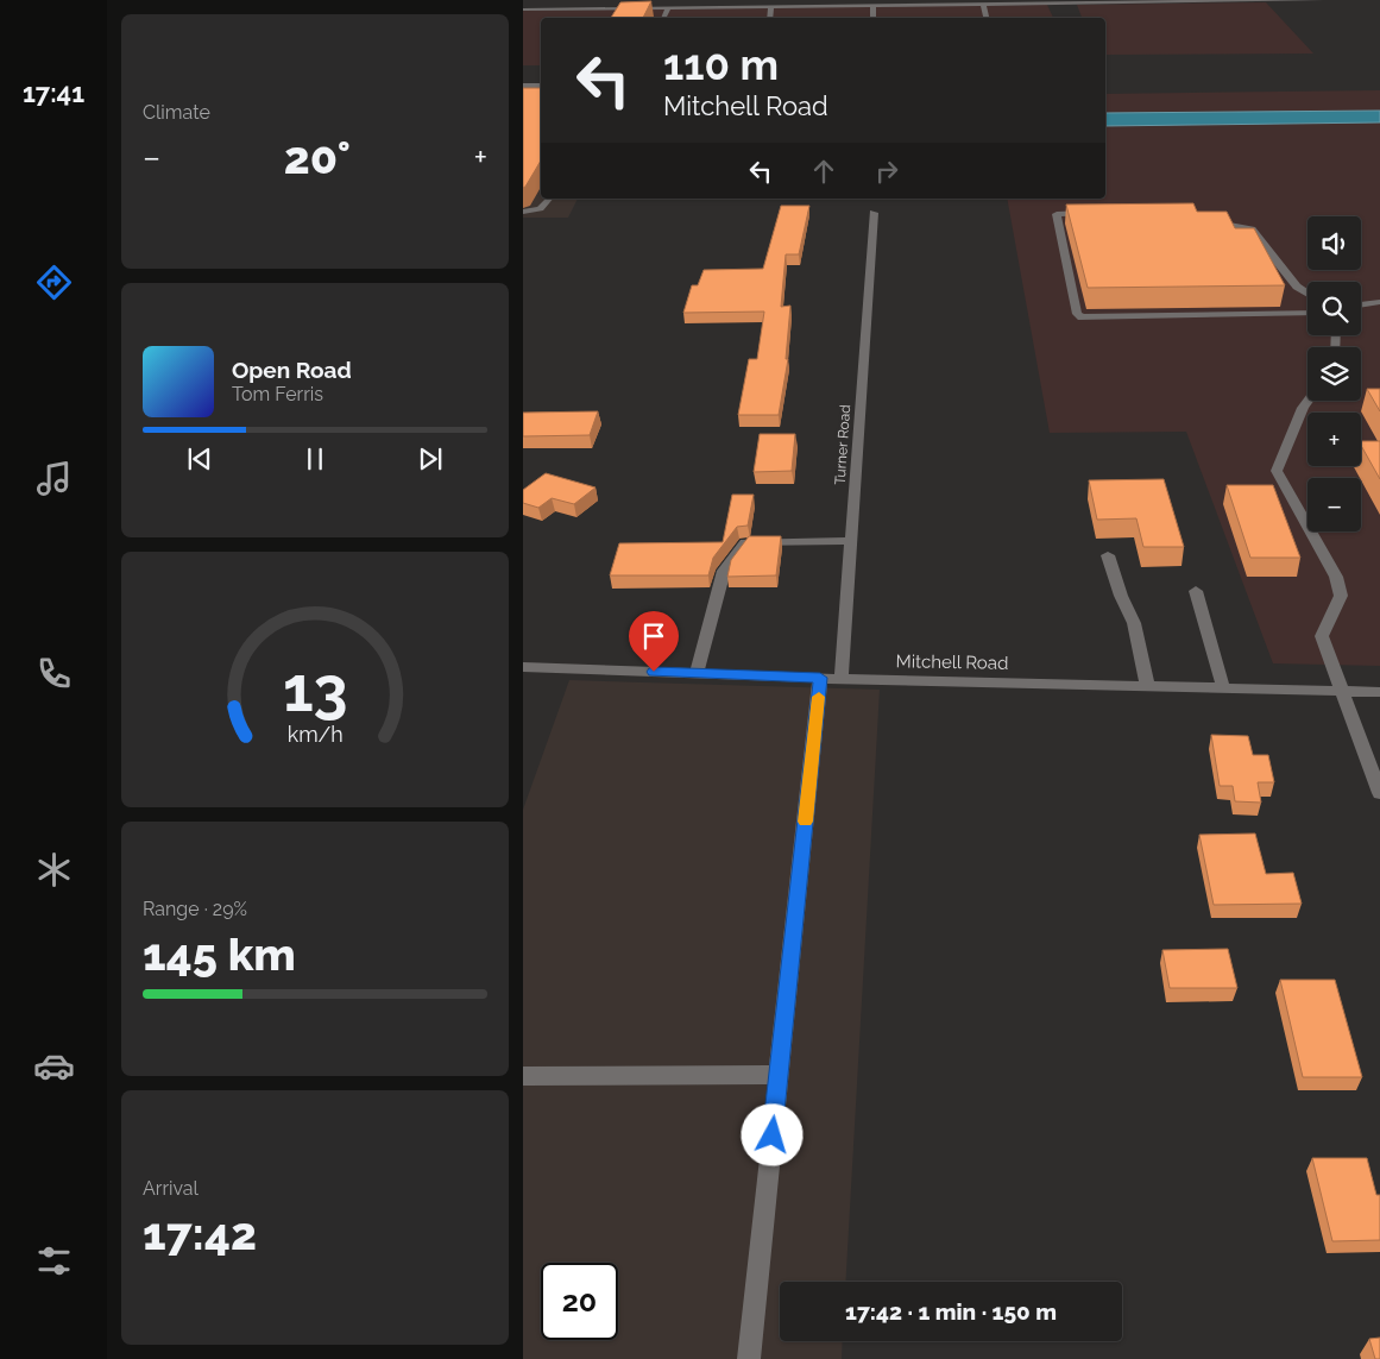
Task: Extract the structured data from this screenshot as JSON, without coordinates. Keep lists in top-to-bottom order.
{
  "streets": {
    "street": ["Turner Road", "Mitchell Road"]
  },
  "crossings": [
    ["Turner Road", "Mitchell Road"]
  ],
  "page": {
    "tabs": "17:41",
    "tile": [
      "Climate",
      ["Range · 29%", "145 km"],
      ["Arrival", "17:42"]
    ],
    "turn": ["110 m", "Mitchell Road"],
    "heat": ["−", "20°", "+"],
    "map_buttons": ["+", "−"],
    "song": ["Open Road", "Tom Ferris"],
    "limit": "20",
    "trip": "17:42 · 1 min · 150 m",
    "gauge": ["13", "km/h"]
  }
}
